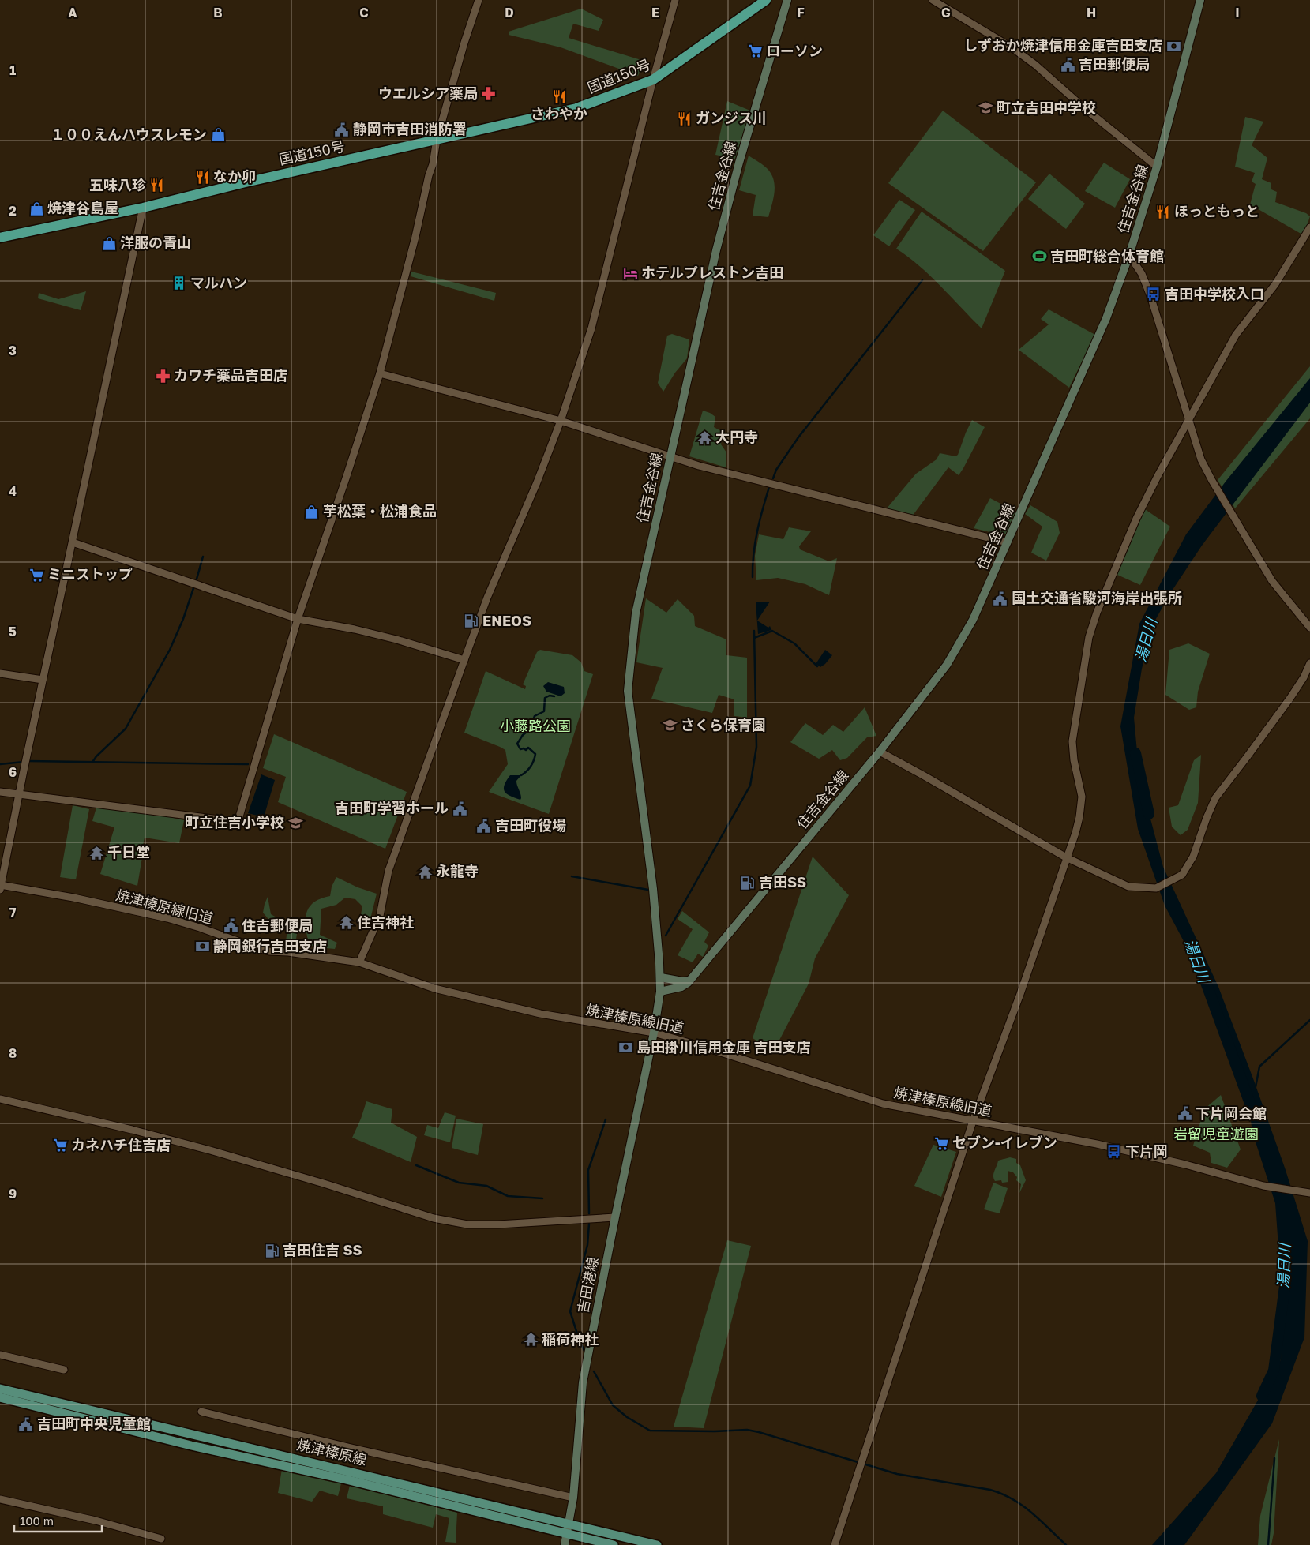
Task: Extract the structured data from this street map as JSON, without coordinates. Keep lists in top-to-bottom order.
{
  "streets": {
    "highway": ["国道150号"],
    "main road": ["住吉金谷線", "吉田港線", "焼津榛原線"],
    "street": ["焼津榛原線旧道"]
  },
  "crossings": [
    ["住吉金谷線", "焼津榛原線旧道"],
    ["住吉金谷線", "吉田港線"],
    ["焼津榛原線旧道", "吉田港線"],
    ["吉田港線", "焼津榛原線"]
  ],
  "water": ["湯日川"],
  "parks": ["小藤路公園", "岩留児童遊園"],
  "places": {
    "bank": ["しずおか焼津信用金庫吉田支店", "静岡銀行吉田支店", "島田掛川信用金庫 吉田支店"],
    "supermarket": [
      "ローソン",
      "ミニストップ",
      "セブン-イレブン",
      "カネハチ住吉店"
    ],
    "public building": [
      "吉田郵便局",
      "静岡市吉田消防署",
      "国土交通省駿河海岸出張所",
      "吉田町学習ホール",
      "吉田町役場",
      "住吉郵便局",
      "下片岡会館",
      "吉田町中央児童館"
    ],
    "pharmacy": ["ウエルシア薬局", "カワチ薬品吉田店"],
    "restaurant": [
      "さわやか",
      "ガンジス川",
      "なか卯",
      "五味八珍",
      "ほっともっと"
    ],
    "school or university": ["町立吉田中学校", "さくら保育園", "町立住吉小学校"],
    "shop": [
      "１００えんハウスレモン",
      "焼津谷島屋",
      "洋服の青山",
      "芋松葉・松浦食品"
    ],
    "sports": ["吉田町総合体育館"],
    "hotel": ["ホテルプレストン吉田"],
    "building": ["マルハン"],
    "bus stop": ["吉田中学校入口", "下片岡"],
    "temple": [
      "大円寺",
      "千日堂",
      "永龍寺",
      "住吉神社",
      "稲荷神社"
    ],
    "fuel station": ["ENEOS", "吉田SS", "吉田住吉 SS"]
  },
  "scale_bar": "100 m",
  "grid": {
    "columns": [
      "A",
      "B",
      "C",
      "D",
      "E",
      "F",
      "G",
      "H",
      "I"
    ],
    "rows": [
      "1",
      "2",
      "3",
      "4",
      "5",
      "6",
      "7",
      "8",
      "9"
    ]
  }
}
